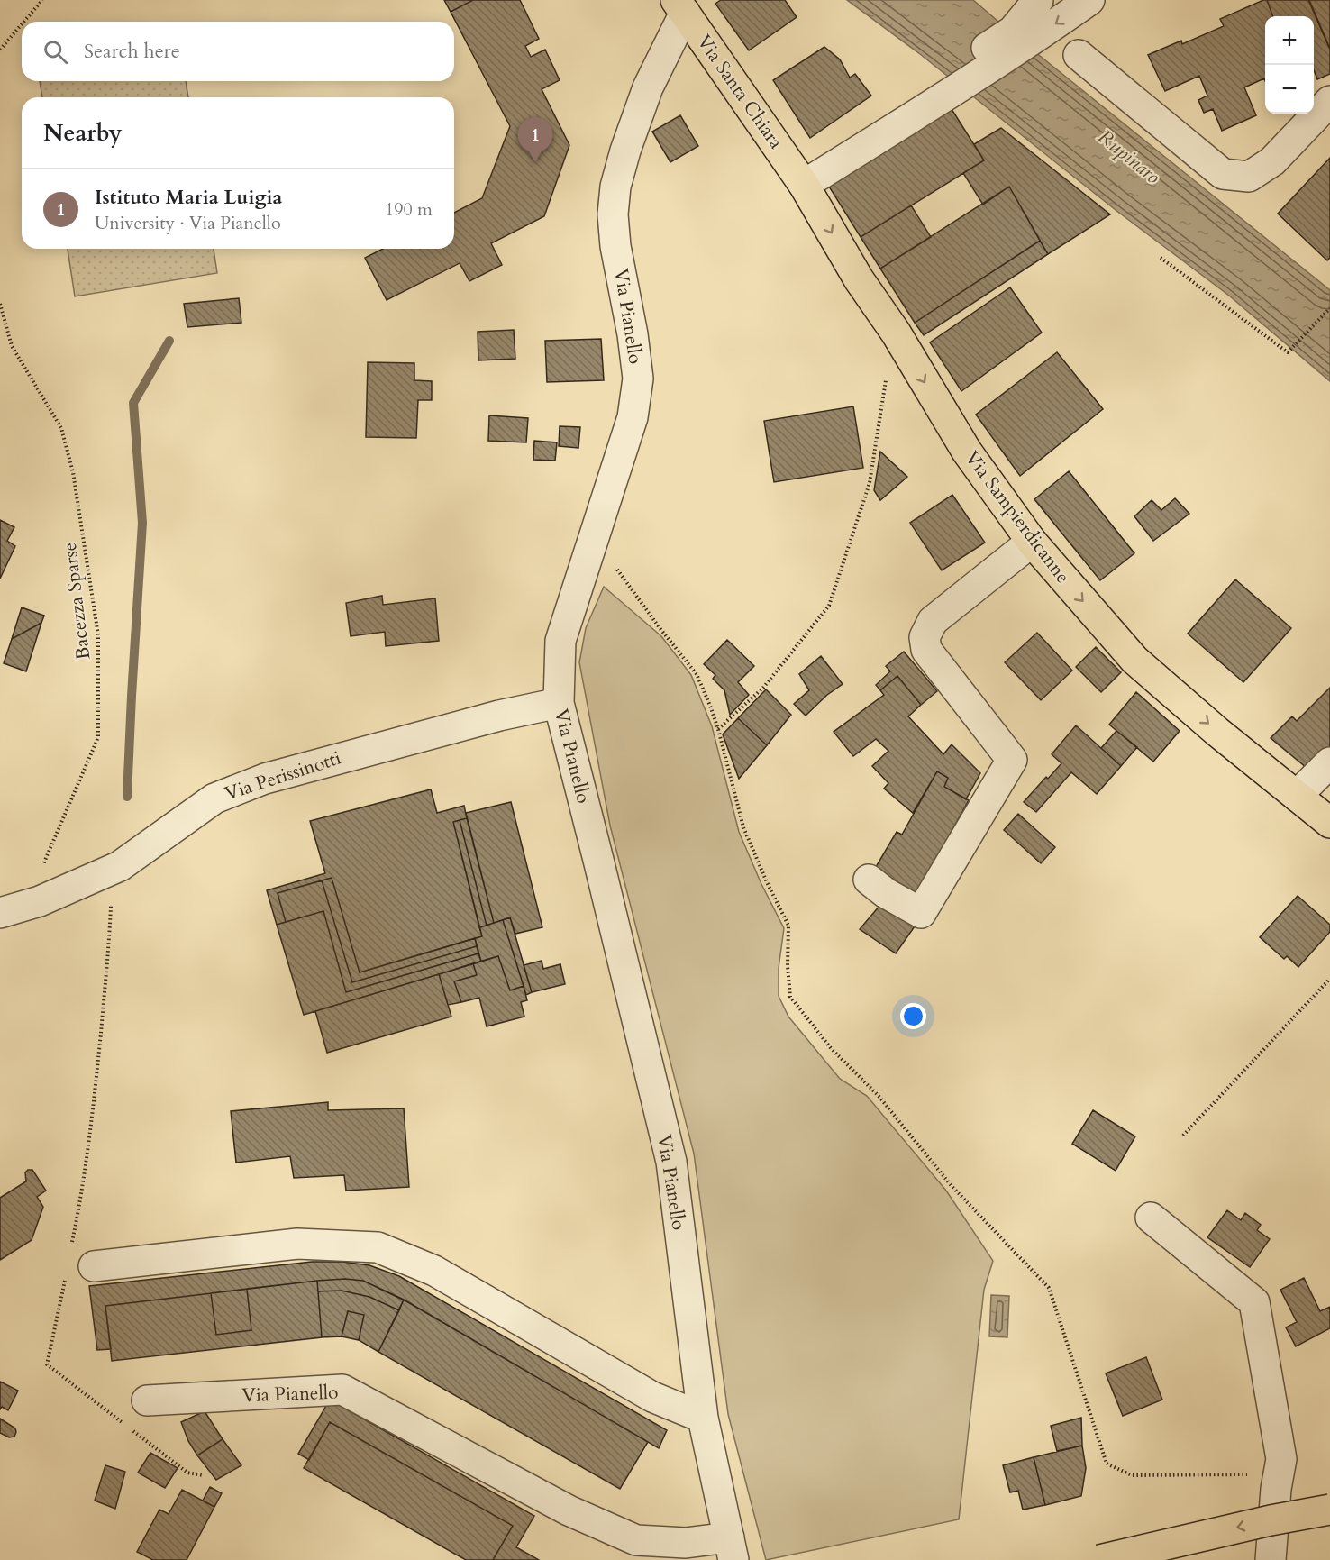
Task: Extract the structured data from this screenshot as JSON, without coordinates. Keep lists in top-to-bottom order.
{
  "streets": {
    "main road": ["Via Santa Chiara", "Via Sampierdicanne"],
    "street": ["Via Pianello", "Via Perissinotti"],
    "path": ["Bacezza Sparse"]
  },
  "crossings": [
    ["Via Santa Chiara", "Via Pianello"],
    ["Via Santa Chiara", "Via Sampierdicanne"],
    ["Via Pianello", "Via Perissinotti"],
    ["Bacezza Sparse", "Via Perissinotti"]
  ],
  "one_way": ["Via Sampierdicanne"],
  "water": ["Rupinaro"],
  "page": {
    "map_buttons": ["+", "−"],
    "search": "Search here",
    "heading": "Nearby",
    "pins": "1",
    "list": [
      {
        "mark": "1",
        "name": "Istituto Maria Luigia",
        "note": "University · Via Pianello",
        "value": "190 m"
      }
    ]
  }
}
